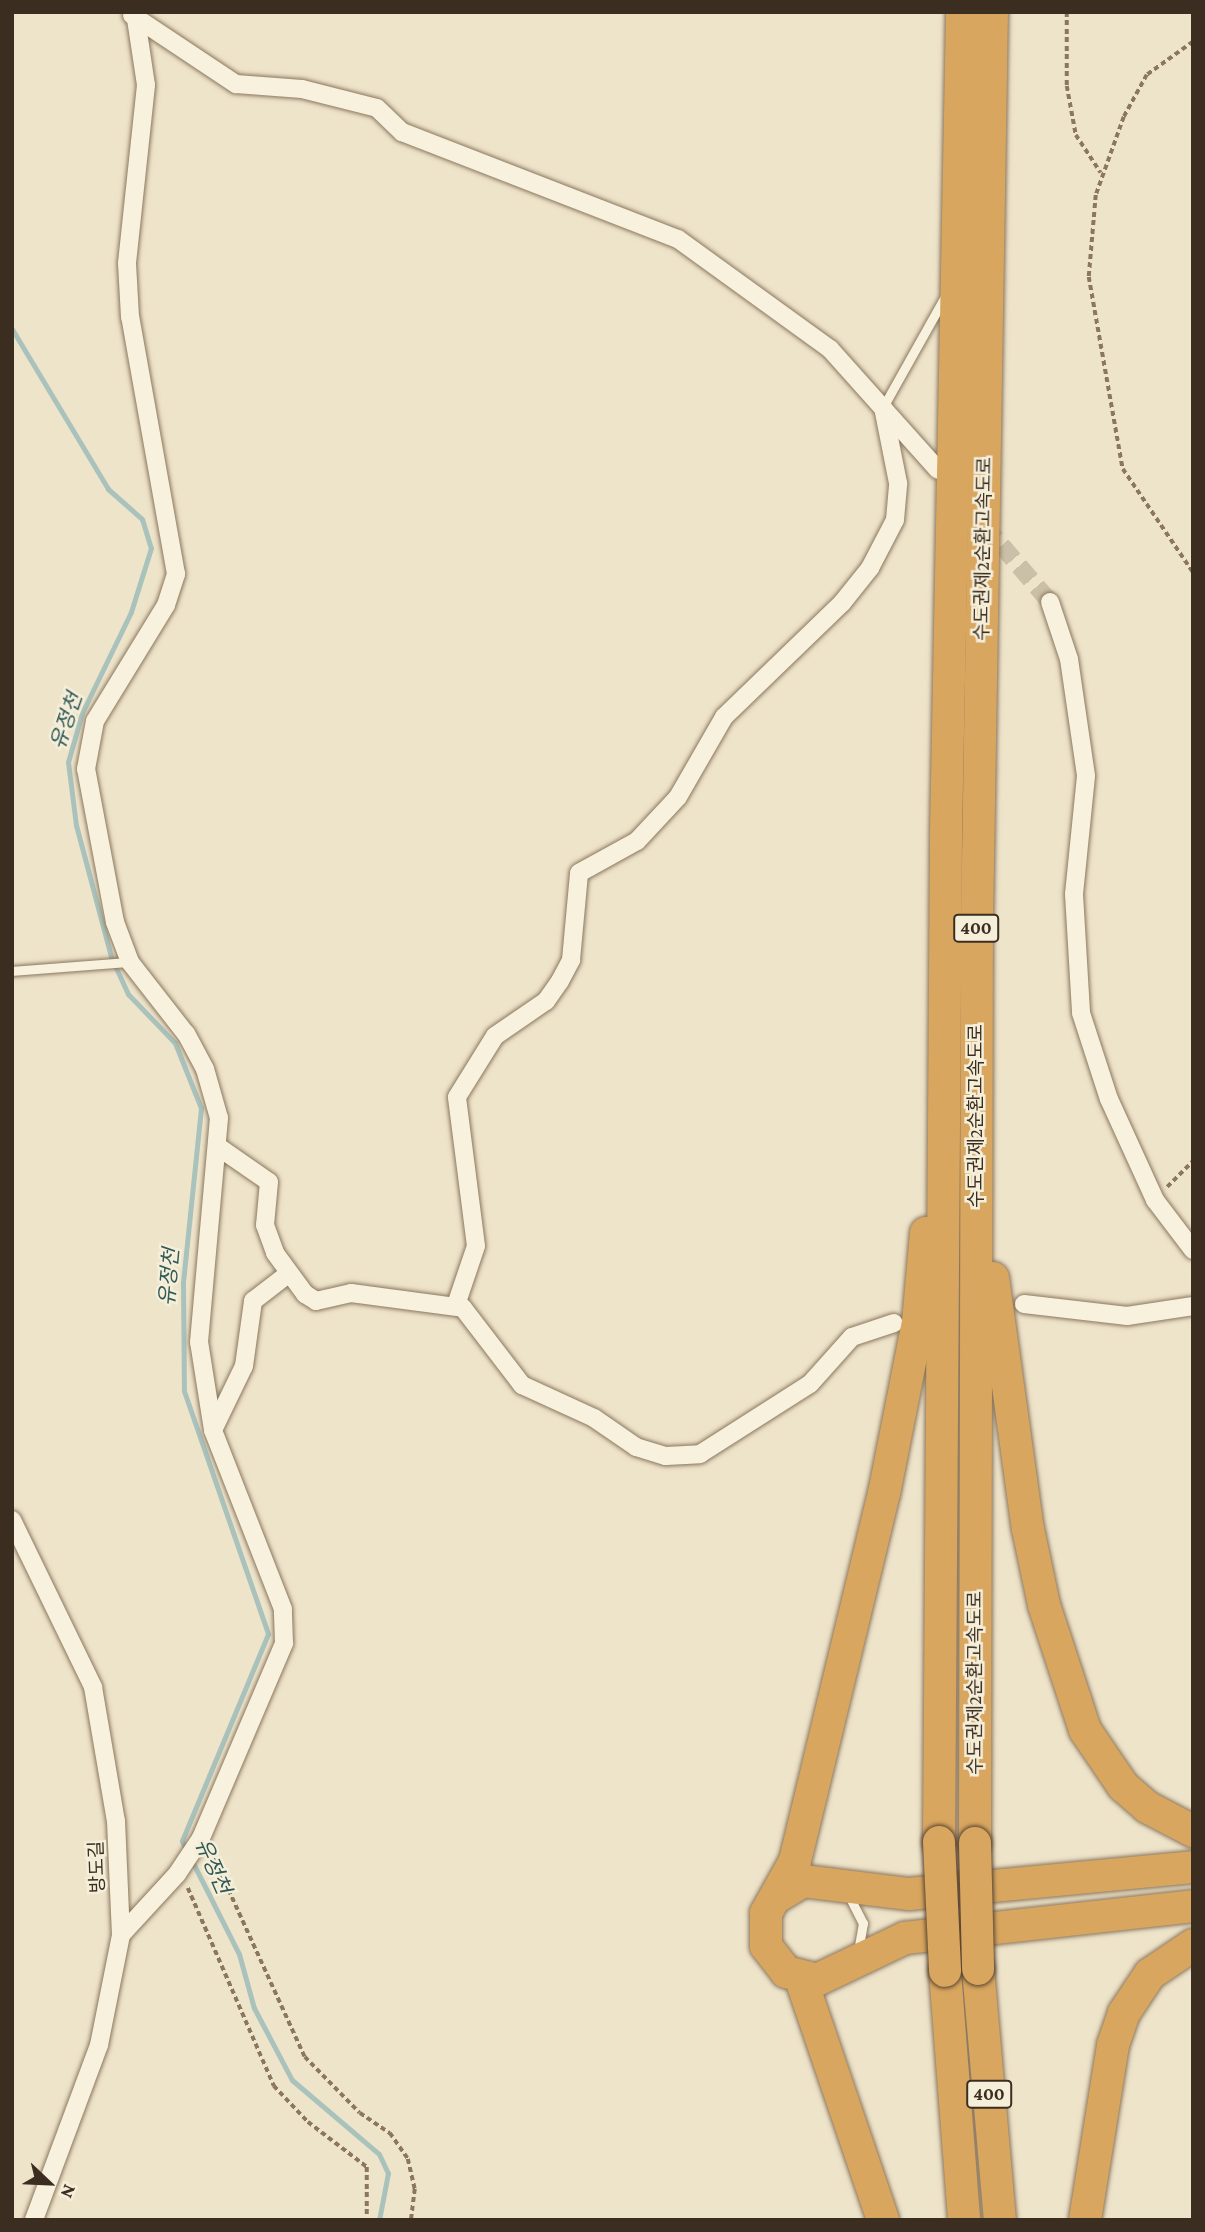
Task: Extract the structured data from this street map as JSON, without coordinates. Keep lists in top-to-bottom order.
{
  "streets": {
    "highway": ["수도권제2순환고속도로", "400"],
    "street": ["방도길"]
  },
  "water": ["유정천"],
  "north": "bottom right"
}
